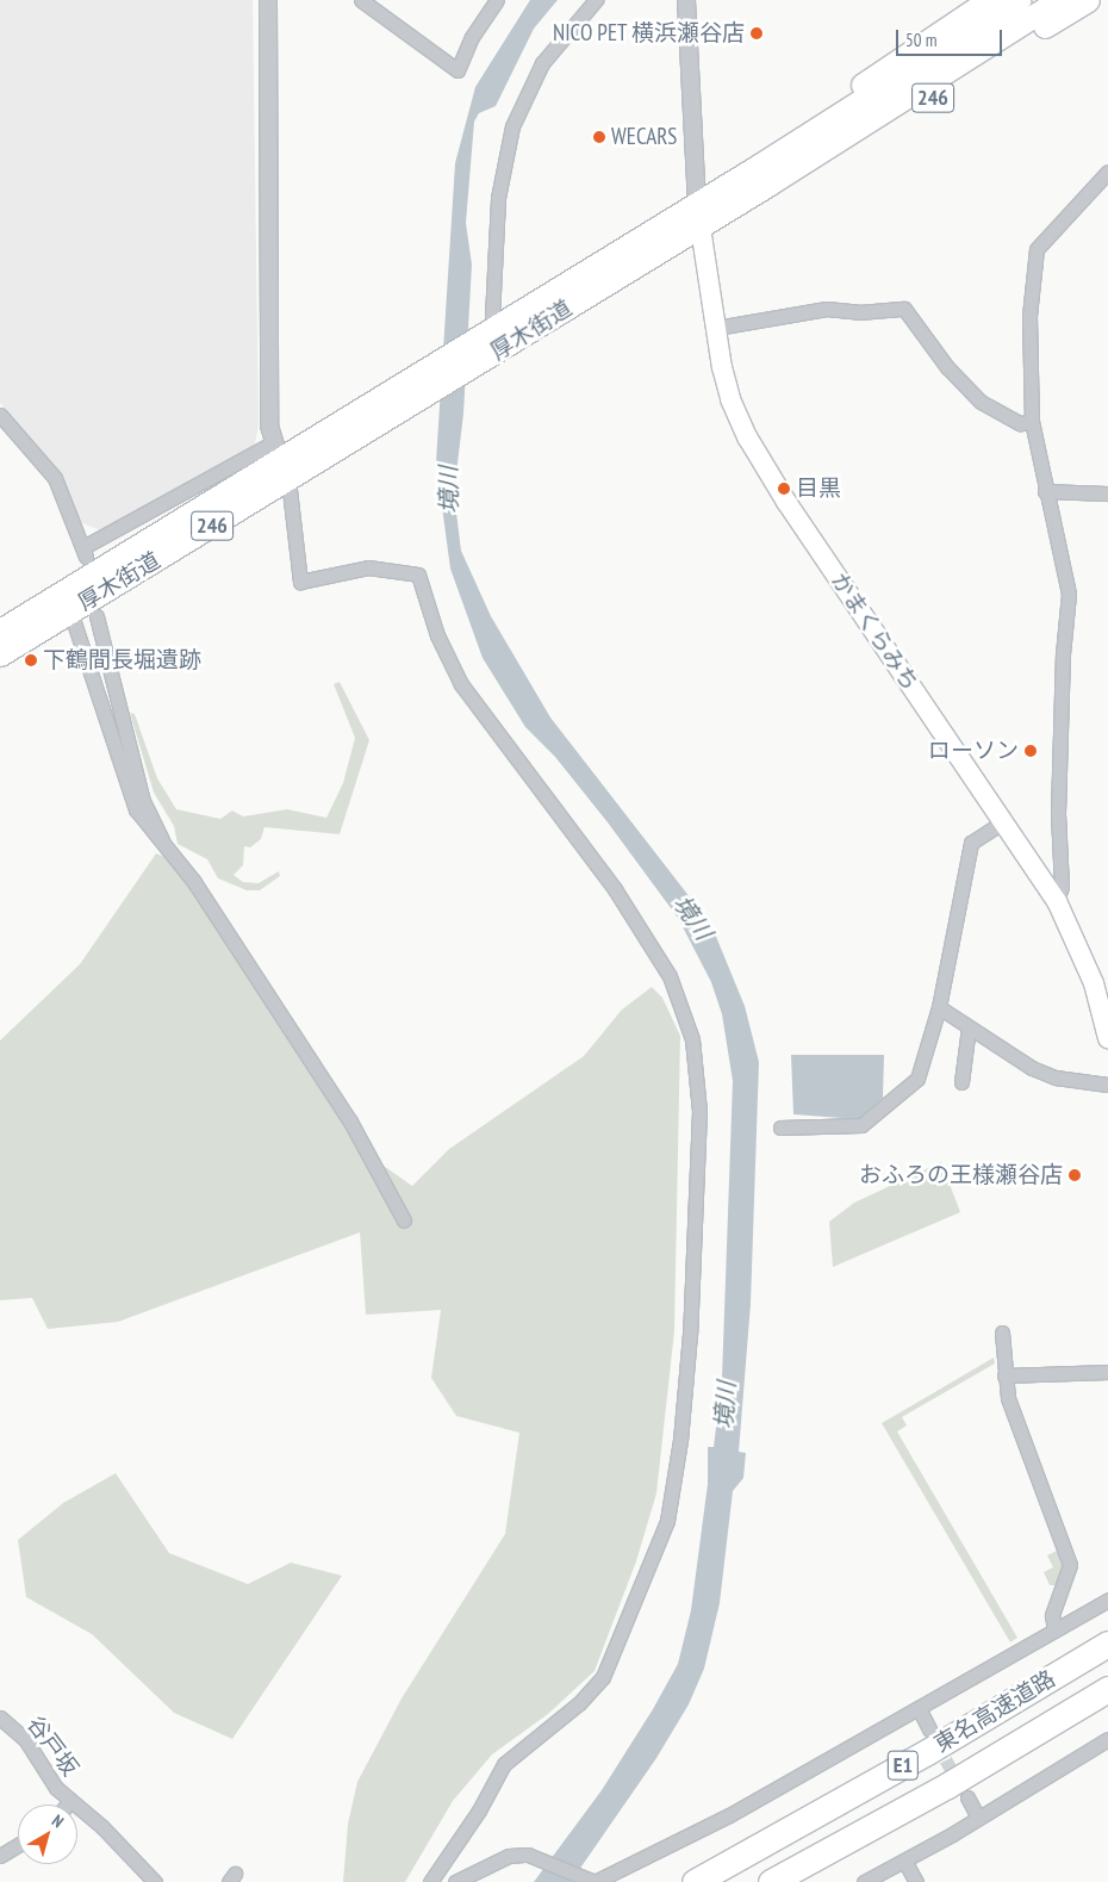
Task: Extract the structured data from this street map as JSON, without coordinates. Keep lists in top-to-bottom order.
{
  "streets": {
    "highway": [
      "246",
      "厚木街道",
      "東名高速道路",
      "E1"
    ],
    "main road": ["かまくらみち"],
    "street": ["谷戸坂"]
  },
  "crossings": [
    ["246", "厚木街道"],
    ["厚木街道", "かまくらみち"]
  ],
  "water": ["境川"],
  "places": [
    "NICO PET 横浜瀬谷店",
    "WECARS",
    "目黒",
    "下鶴間長堀遺跡",
    "ローソン",
    "おふろの王様瀬谷店"
  ],
  "scale_bar": "50 m",
  "north": "top right"
}
